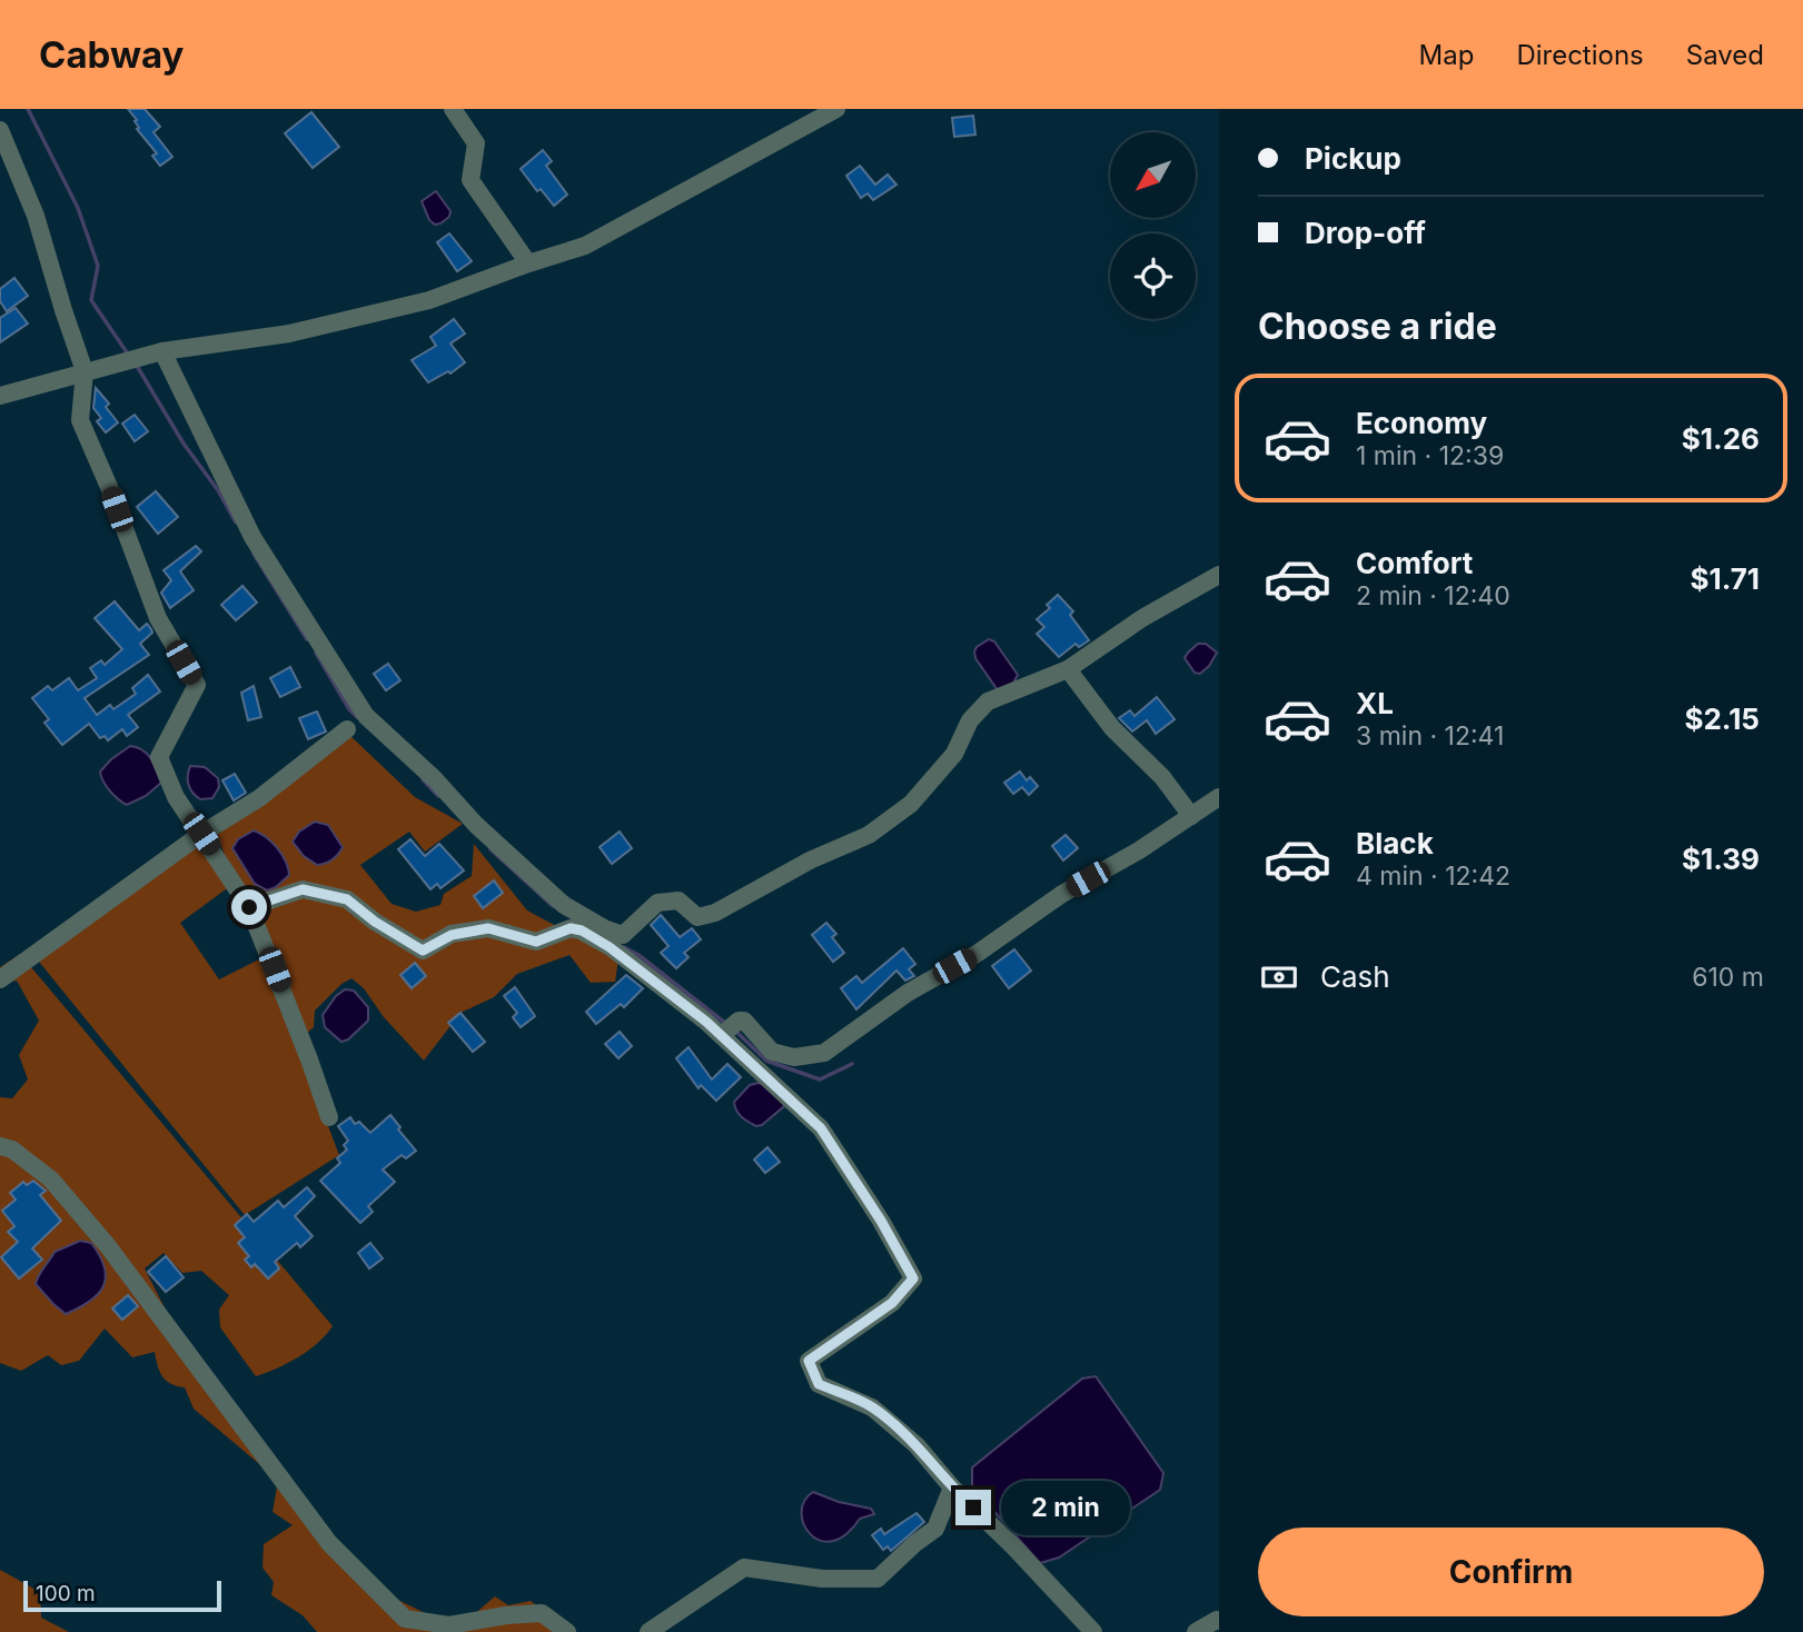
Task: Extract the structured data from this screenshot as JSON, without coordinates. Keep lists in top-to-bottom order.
{
  "scale_bar": "100 m",
  "north": "bottom left",
  "page": {
    "header": "Cabway",
    "nav": ["Map", "Directions", "Saved"],
    "banner": ["Pickup", "Drop-off"],
    "heading": "Choose a ride",
    "list": [
      {
        "name": "Economy",
        "note": "1 min · 12:39",
        "value": "$1.26"
      },
      {
        "name": "Comfort",
        "note": "2 min · 12:40",
        "value": "$1.71"
      },
      {
        "name": "XL",
        "note": "3 min · 12:41",
        "value": "$2.15"
      },
      {
        "name": "Black",
        "note": "4 min · 12:42",
        "value": "$1.39"
      }
    ],
    "pay": ["Cash", "610 m"],
    "bubble": "2 min",
    "buttons": "Confirm",
    "scale": "100 m"
  }
}
